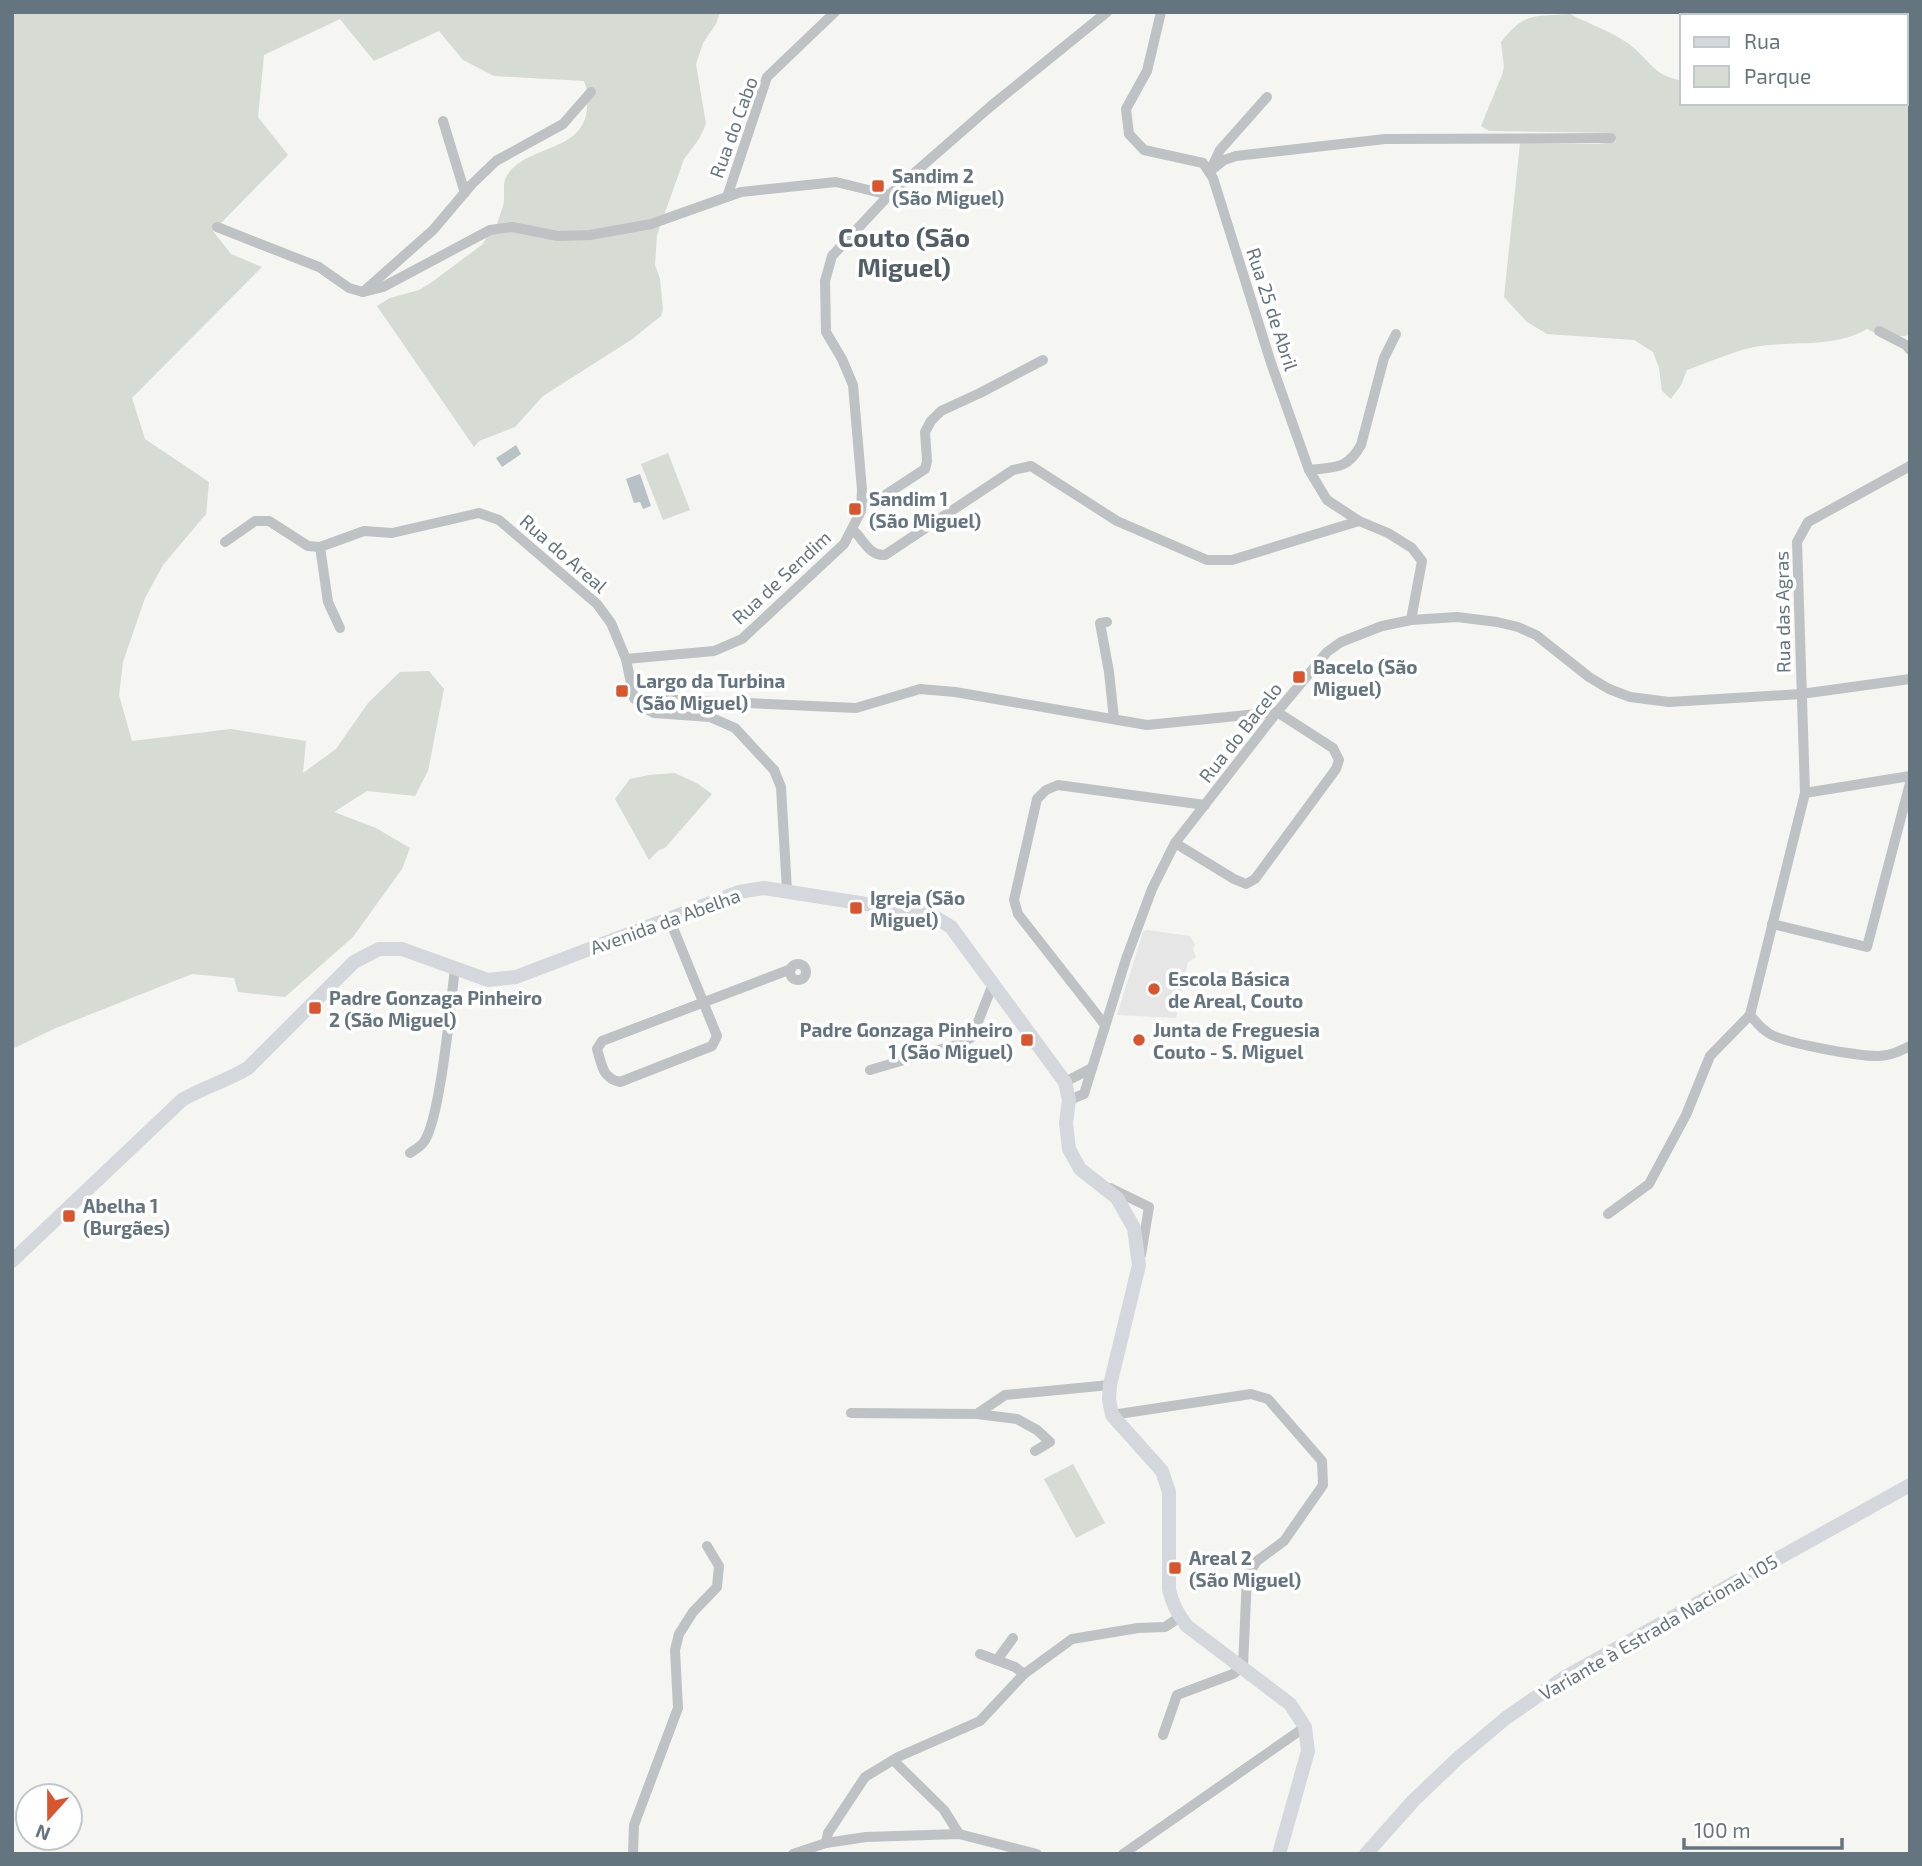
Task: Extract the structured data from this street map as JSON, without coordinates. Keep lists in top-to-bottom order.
{
  "streets": {
    "main road": ["Avenida da Abelha", "Variante à Estrada Nacional 105"],
    "street": [
      "Rua do Cabo",
      "Rua 25 de Abril",
      "Rua do Areal",
      "Rua de Sendim",
      "Rua das Agras",
      "Rua do Bacelo"
    ]
  },
  "crossings": [
    ["Rua 25 de Abril", "Rua do Bacelo"],
    ["Rua do Areal", "Rua de Sendim"],
    ["Rua das Agras", "Rua do Bacelo"],
    ["Rua do Bacelo", "Avenida da Abelha"]
  ],
  "districts": ["Couto (São Miguel)"],
  "places": {
    "transit": [
      "Sandim 2 (São Miguel)",
      "Sandim 1 (São Miguel)",
      "Bacelo (São Miguel)",
      "Largo da Turbina (São Miguel)",
      "Igreja (São Miguel)",
      "Padre Gonzaga Pinheiro 2 (São Miguel)",
      "Padre Gonzaga Pinheiro 1 (São Miguel)",
      "Abelha 1 (Burgães)",
      "Areal 2 (São Miguel)"
    ],
    "other": ["Escola Básica de Areal, Couto", "Junta de Freguesia Couto - S. Miguel"]
  },
  "legend": ["Rua", "Parque"],
  "scale_bar": "100 m",
  "north": "bottom"
}
